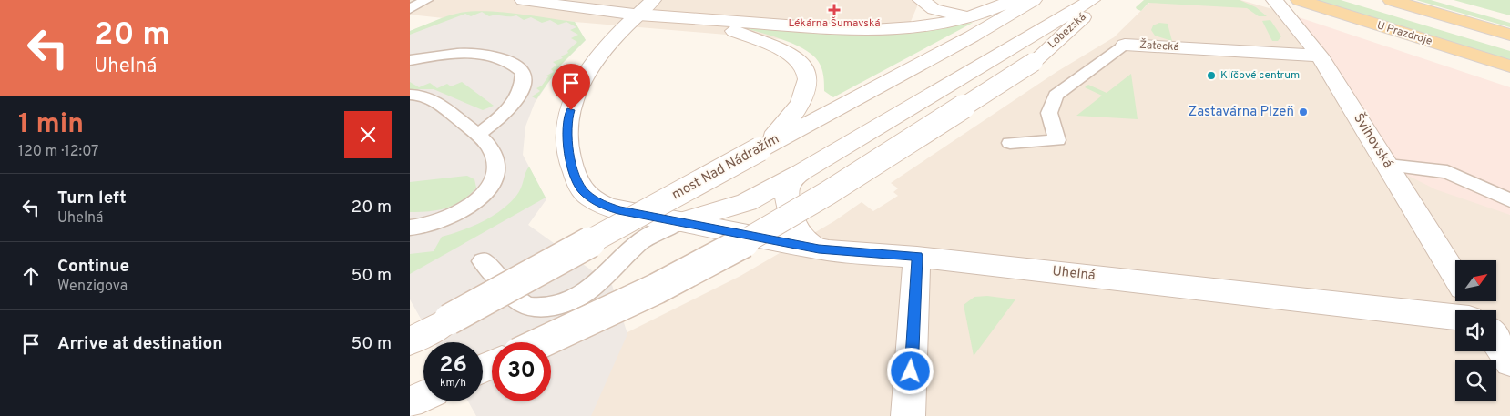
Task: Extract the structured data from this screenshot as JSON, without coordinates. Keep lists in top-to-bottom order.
{
  "streets": {
    "main road": [
      "Lobezská",
      "U Prazdroje",
      "Žatecká",
      "Švihovská",
      "most Nad Nádražím",
      "Uhelná"
    ]
  },
  "crossings": [
    ["Žatecká", "Švihovská"]
  ],
  "places": {
    "health": ["Lékárna Šumavská"],
    "other": ["Klíčové centrum", "Zastavárna Plzeň"]
  },
  "north": "top right",
  "page": {
    "turn": ["20 m", "Uhelná"],
    "heading": ["1 min", "120 m · 12:07"],
    "list": [
      {
        "name": "Turn left",
        "note": "Uhelná",
        "value": "20 m"
      },
      {
        "name": "Continue",
        "note": "Wenzigova",
        "value": "50 m"
      },
      {
        "name": "Arrive at destination",
        "value": "50 m"
      }
    ],
    "speed": "26 km/h",
    "limit": "30"
  }
}
